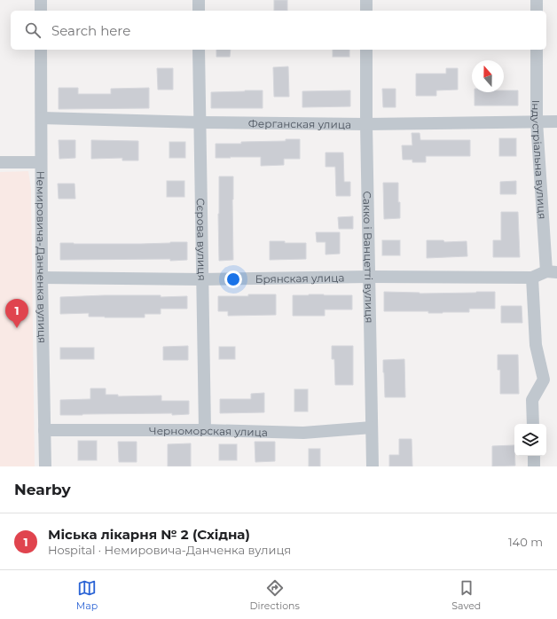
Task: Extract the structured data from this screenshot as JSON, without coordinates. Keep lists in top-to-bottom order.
{
  "streets": {
    "street": [
      "Ферганская улица",
      "Індустріальна вулиця",
      "Сєрова вулиця",
      "Немировича-Данченка вулиця",
      "Сакко і Ванцетті вулиця",
      "Брянская улица",
      "Черноморская улица"
    ]
  },
  "crossings": [
    ["Ферганская улица", "Індустріальна вулиця"],
    ["Ферганская улица", "Сєрова вулиця"],
    ["Ферганская улица", "Немировича-Данченка вулиця"],
    ["Ферганская улица", "Сакко і Ванцетті вулиця"],
    ["Індустріальна вулиця", "Брянская улица"],
    ["Сєрова вулиця", "Брянская улица"],
    ["Сєрова вулиця", "Черноморская улица"],
    ["Немировича-Данченка вулиця", "Брянская улица"],
    ["Немировича-Данченка вулиця", "Черноморская улица"],
    ["Сакко і Ванцетті вулиця", "Брянская улица"],
    ["Сакко і Ванцетті вулиця", "Черноморская улица"]
  ],
  "north": "top",
  "page": {
    "search": "Search here",
    "pins": "1",
    "heading": "Nearby",
    "list": [
      {
        "mark": "1",
        "name": "Міська лікарня № 2 (Східна)",
        "note": "Hospital · Немировича-Данченка вулиця",
        "value": "140 m"
      }
    ],
    "nav": ["Map", "Directions", "Saved"]
  }
}
